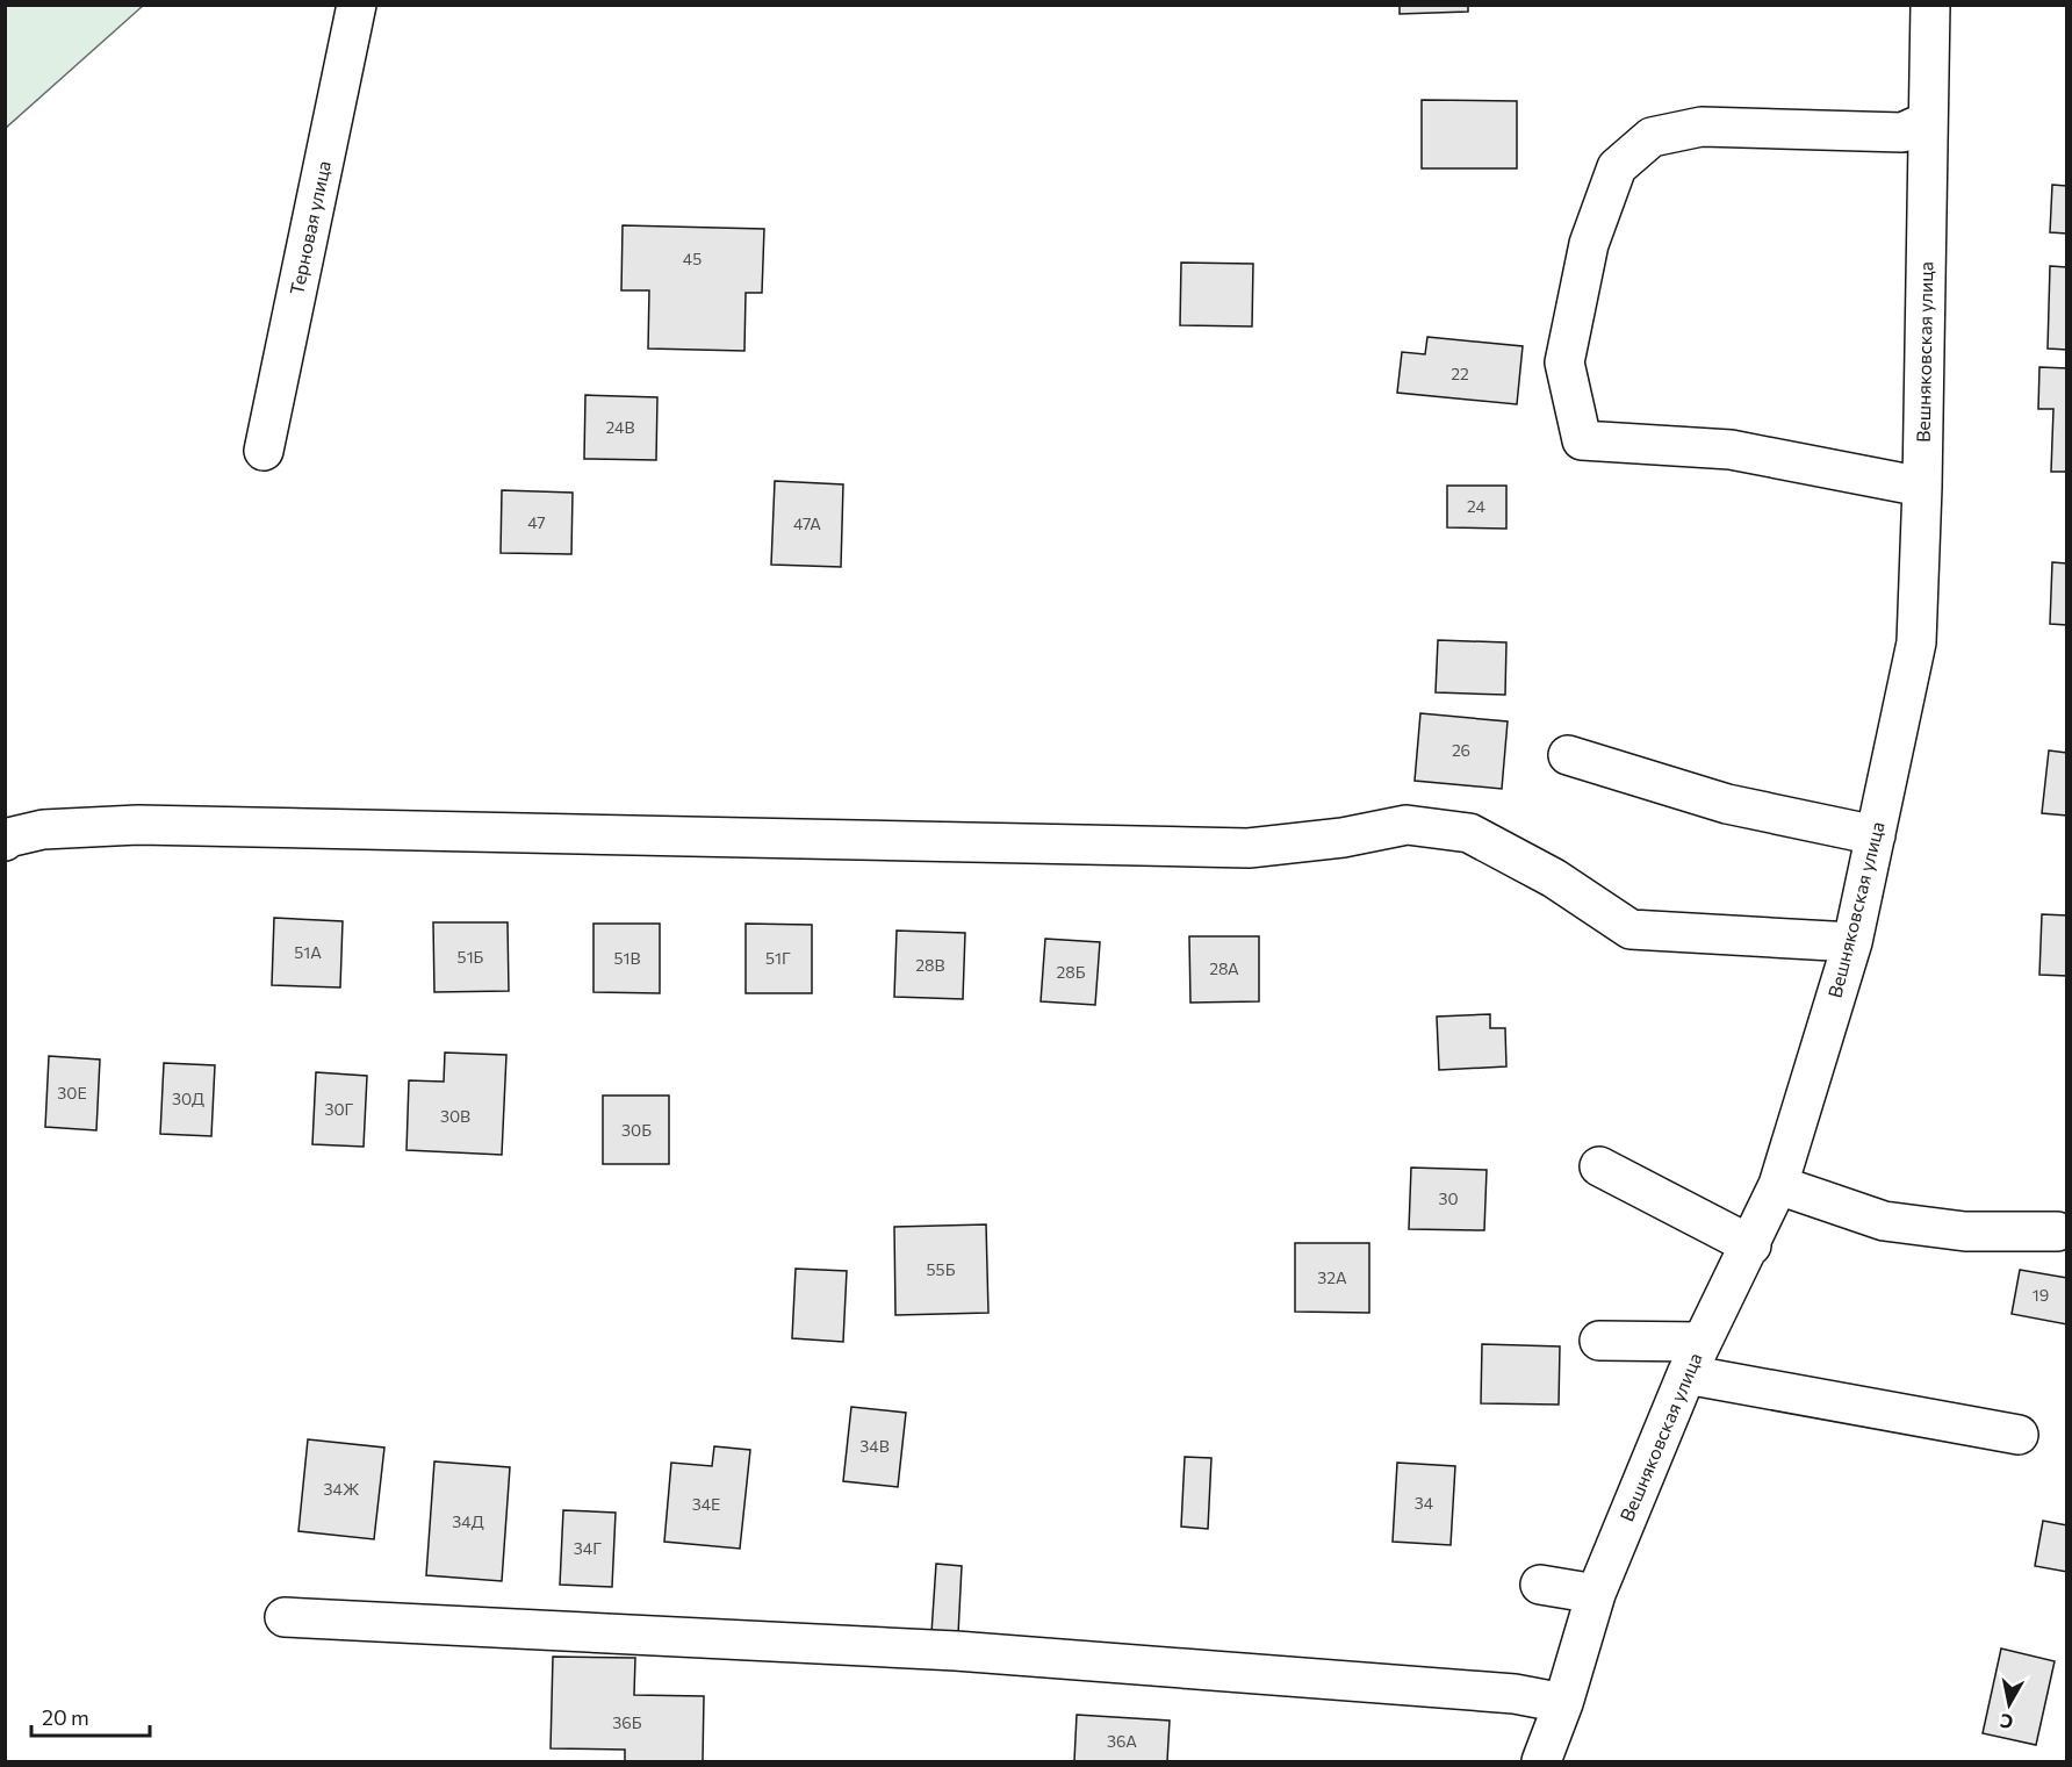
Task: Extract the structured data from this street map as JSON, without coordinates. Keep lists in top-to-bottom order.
{
  "streets": {
    "street": ["Терновая улица", "Вешняковская улица"]
  },
  "house_numbers": [
    "45",
    "22",
    "24В",
    "24",
    "47",
    "47А",
    "26",
    "51А",
    "51Б",
    "51В",
    "51Г",
    "28В",
    "28А",
    "28Б",
    "30Е",
    "30Д",
    "30Г",
    "30В",
    "30Б",
    "30",
    "55Б",
    "32А",
    "19",
    "34В",
    "34Ж",
    "34",
    "34Е",
    "34Д",
    "34Г",
    "36Б",
    "36А"
  ],
  "scale_bar": "20 m",
  "north": "bottom"
}
